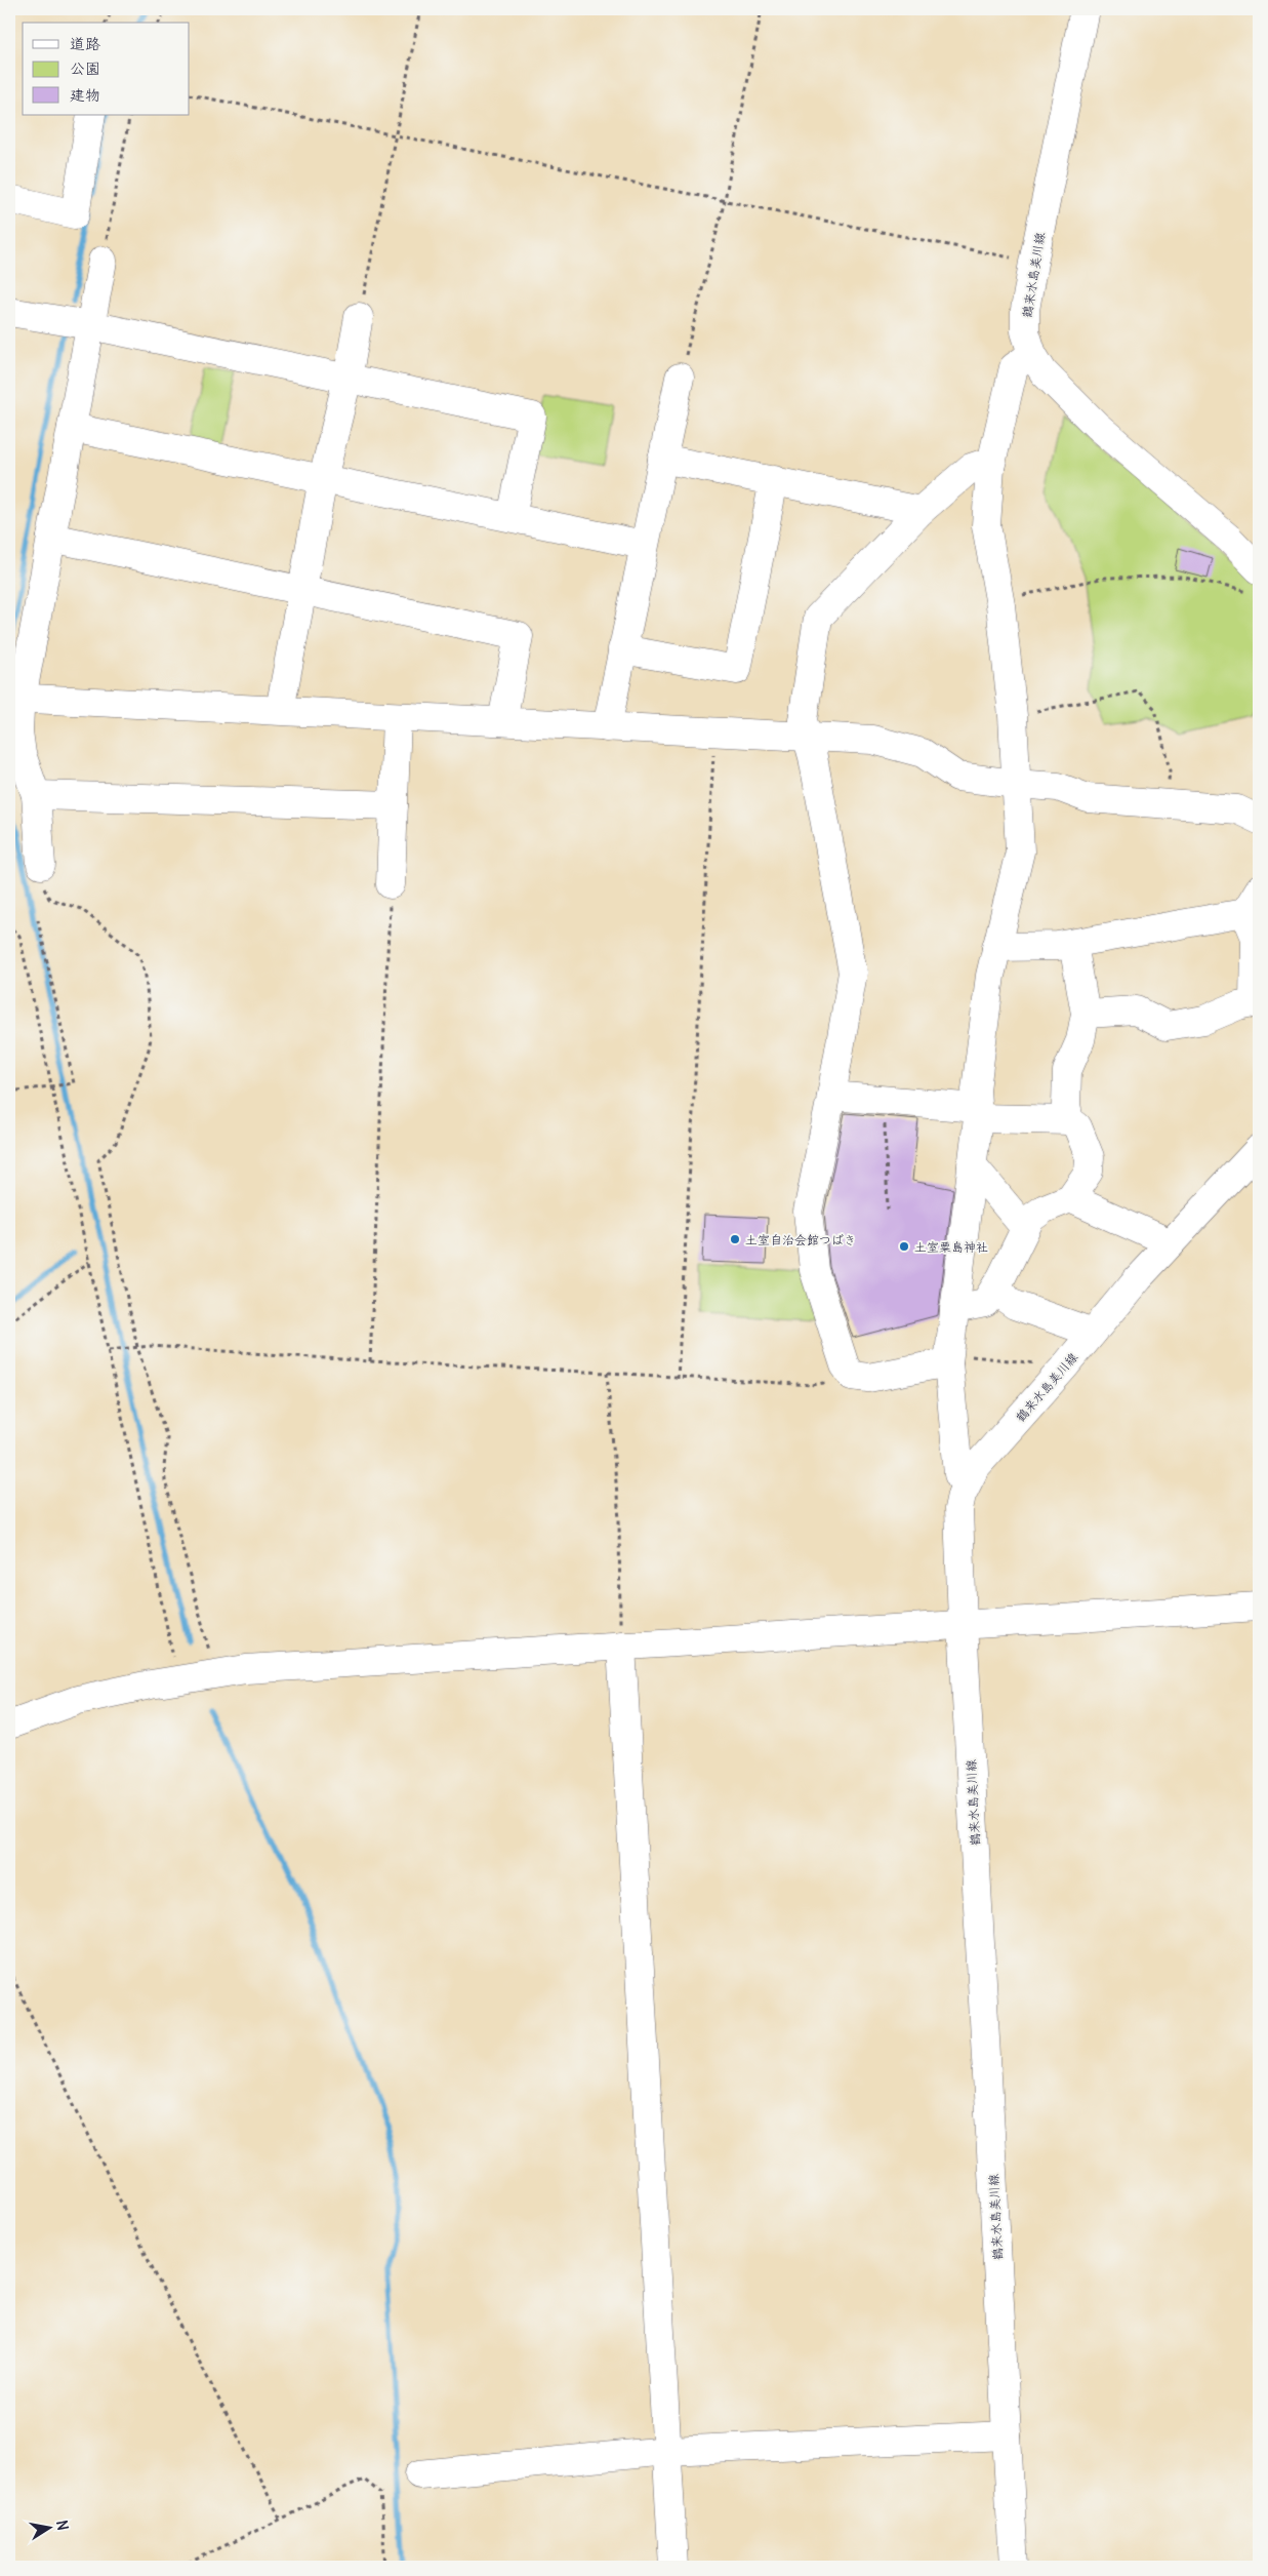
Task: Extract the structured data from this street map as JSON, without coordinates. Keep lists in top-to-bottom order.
{
  "streets": {
    "street": ["鶴来水島美川線"]
  },
  "places": ["土室自治会館つばき", "土室粟島神社"],
  "legend": ["道路", "公園", "建物"],
  "north": "right"
}
